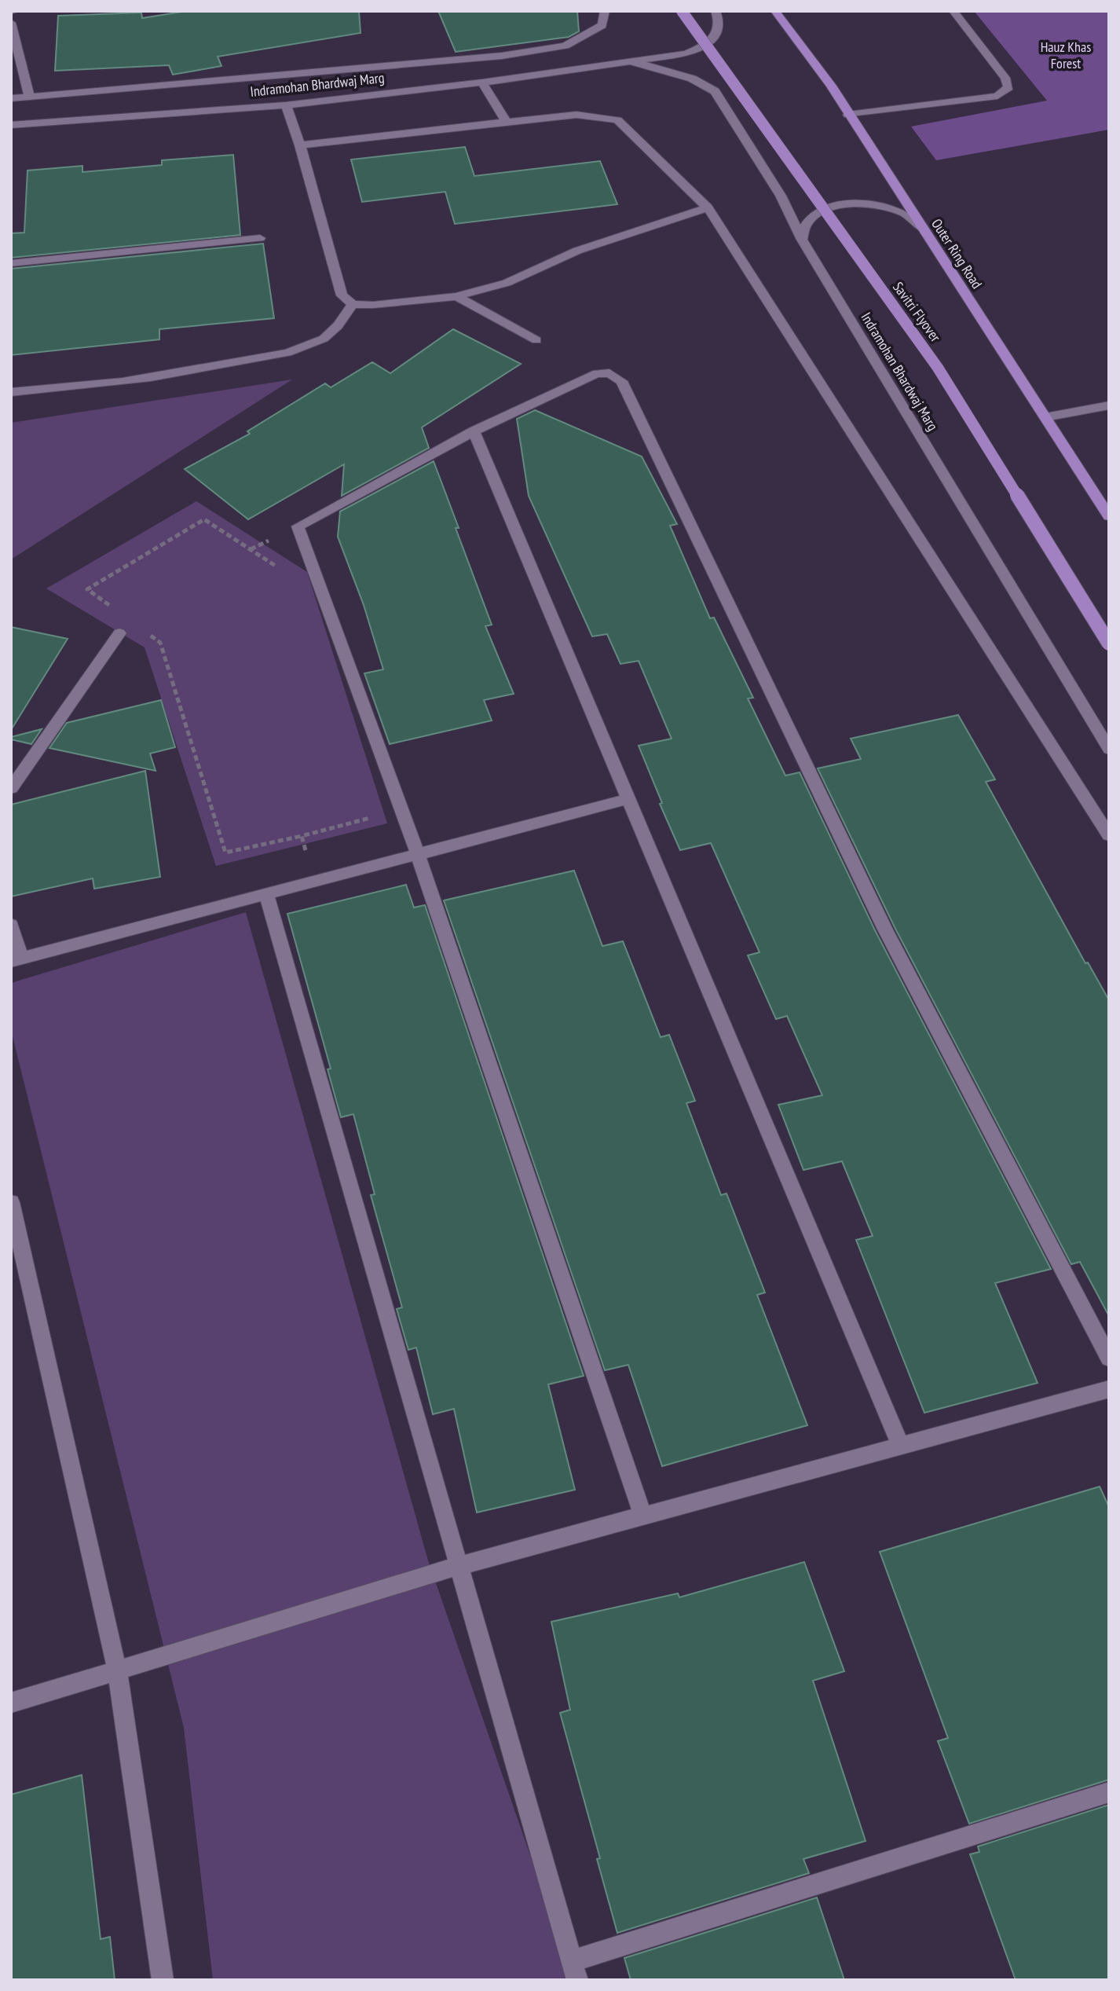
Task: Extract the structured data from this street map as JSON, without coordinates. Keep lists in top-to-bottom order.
{
  "streets": {
    "main road": ["Outer Ring Road", "Savitri Flyover"],
    "street": ["Indramohan Bhardwaj Marg"]
  },
  "parks": ["Hauz Khas Forest"]
}
